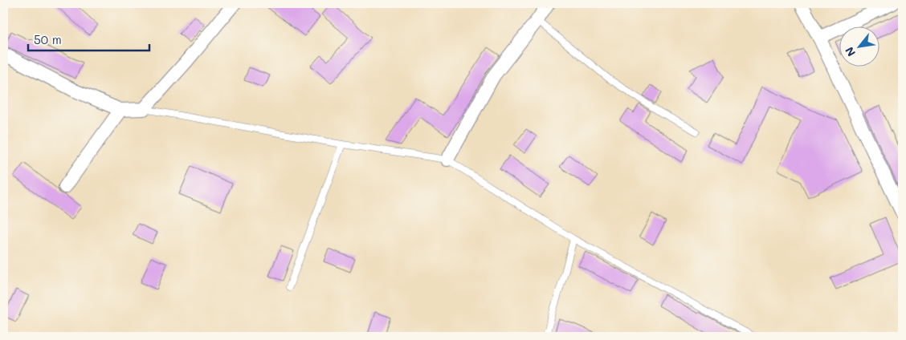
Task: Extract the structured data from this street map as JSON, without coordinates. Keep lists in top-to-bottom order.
{
  "scale_bar": "50 m",
  "north": "bottom left"
}
